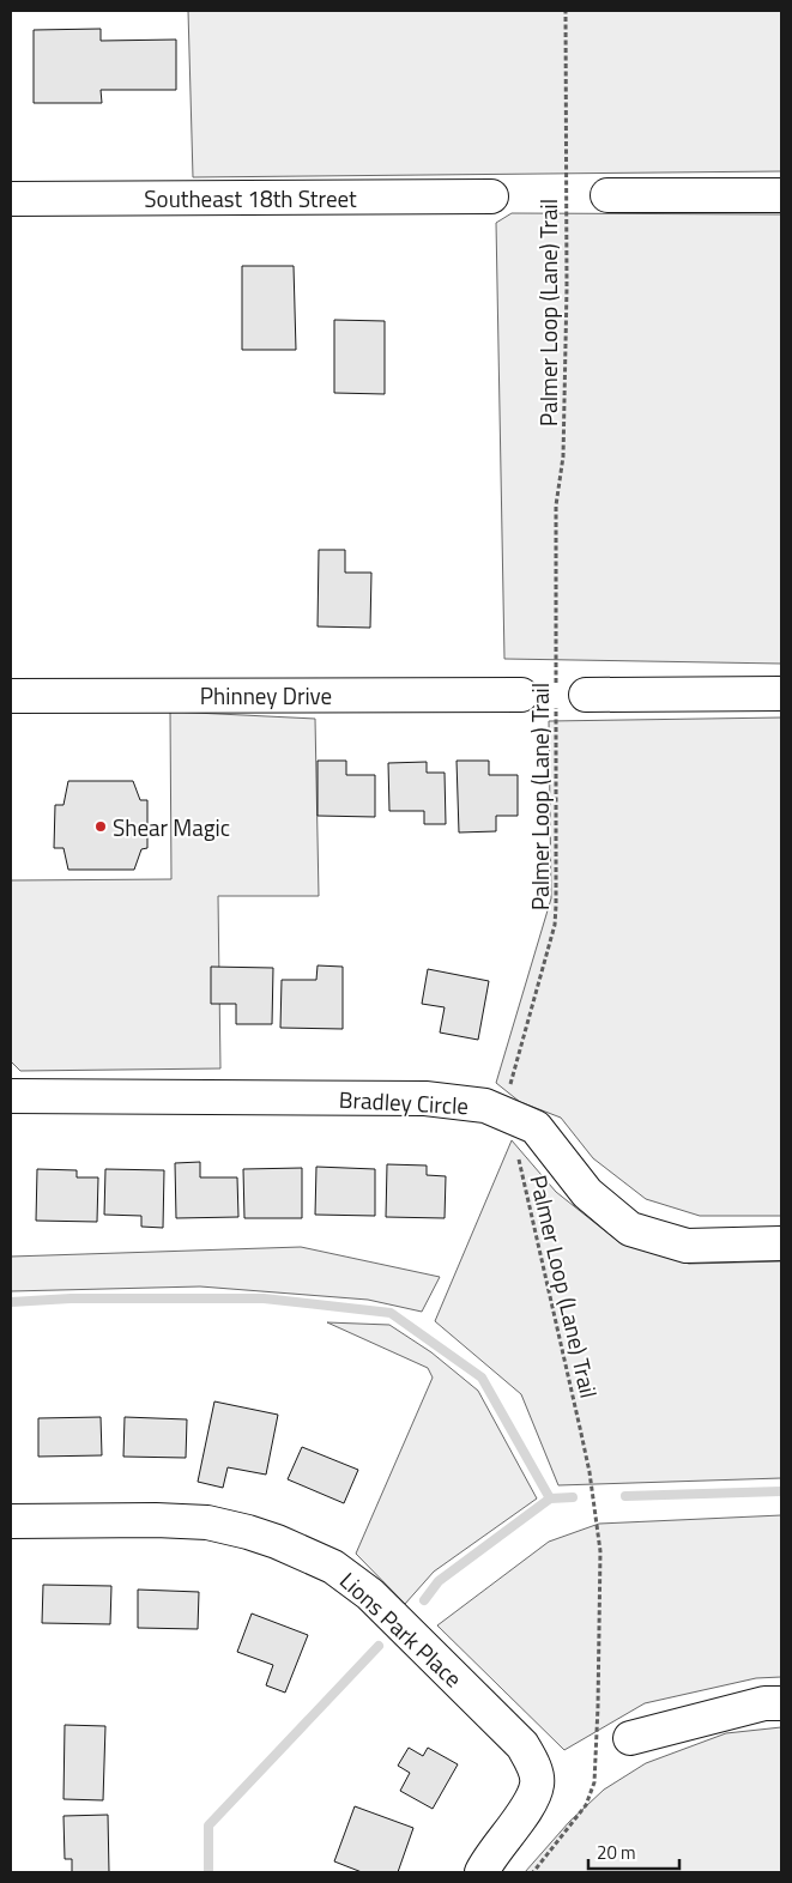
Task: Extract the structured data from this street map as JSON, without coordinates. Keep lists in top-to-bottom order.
{
  "streets": {
    "street": [
      "Southeast 18th Street",
      "Phinney Drive",
      "Bradley Circle",
      "Lions Park Place"
    ],
    "path": ["Palmer Loop (Lane) Trail"]
  },
  "crossings": [
    ["Palmer Loop (Lane) Trail", "Bradley Circle"]
  ],
  "places": ["Shear Magic"],
  "scale_bar": "20 m"
}
